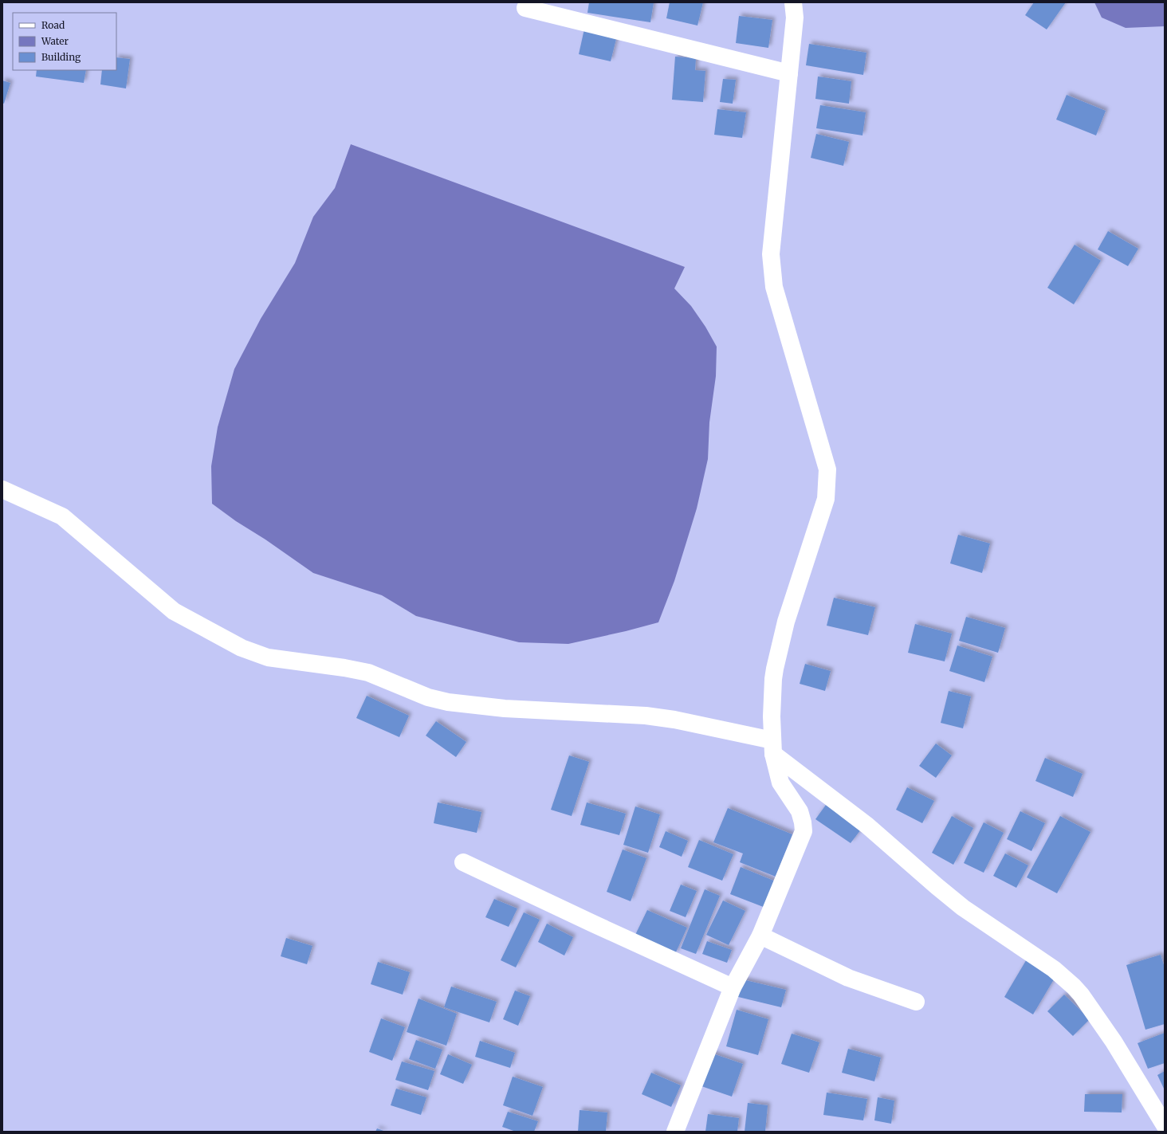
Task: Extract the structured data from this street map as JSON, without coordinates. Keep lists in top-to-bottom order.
{
  "legend": ["Road", "Water", "Building"]
}
